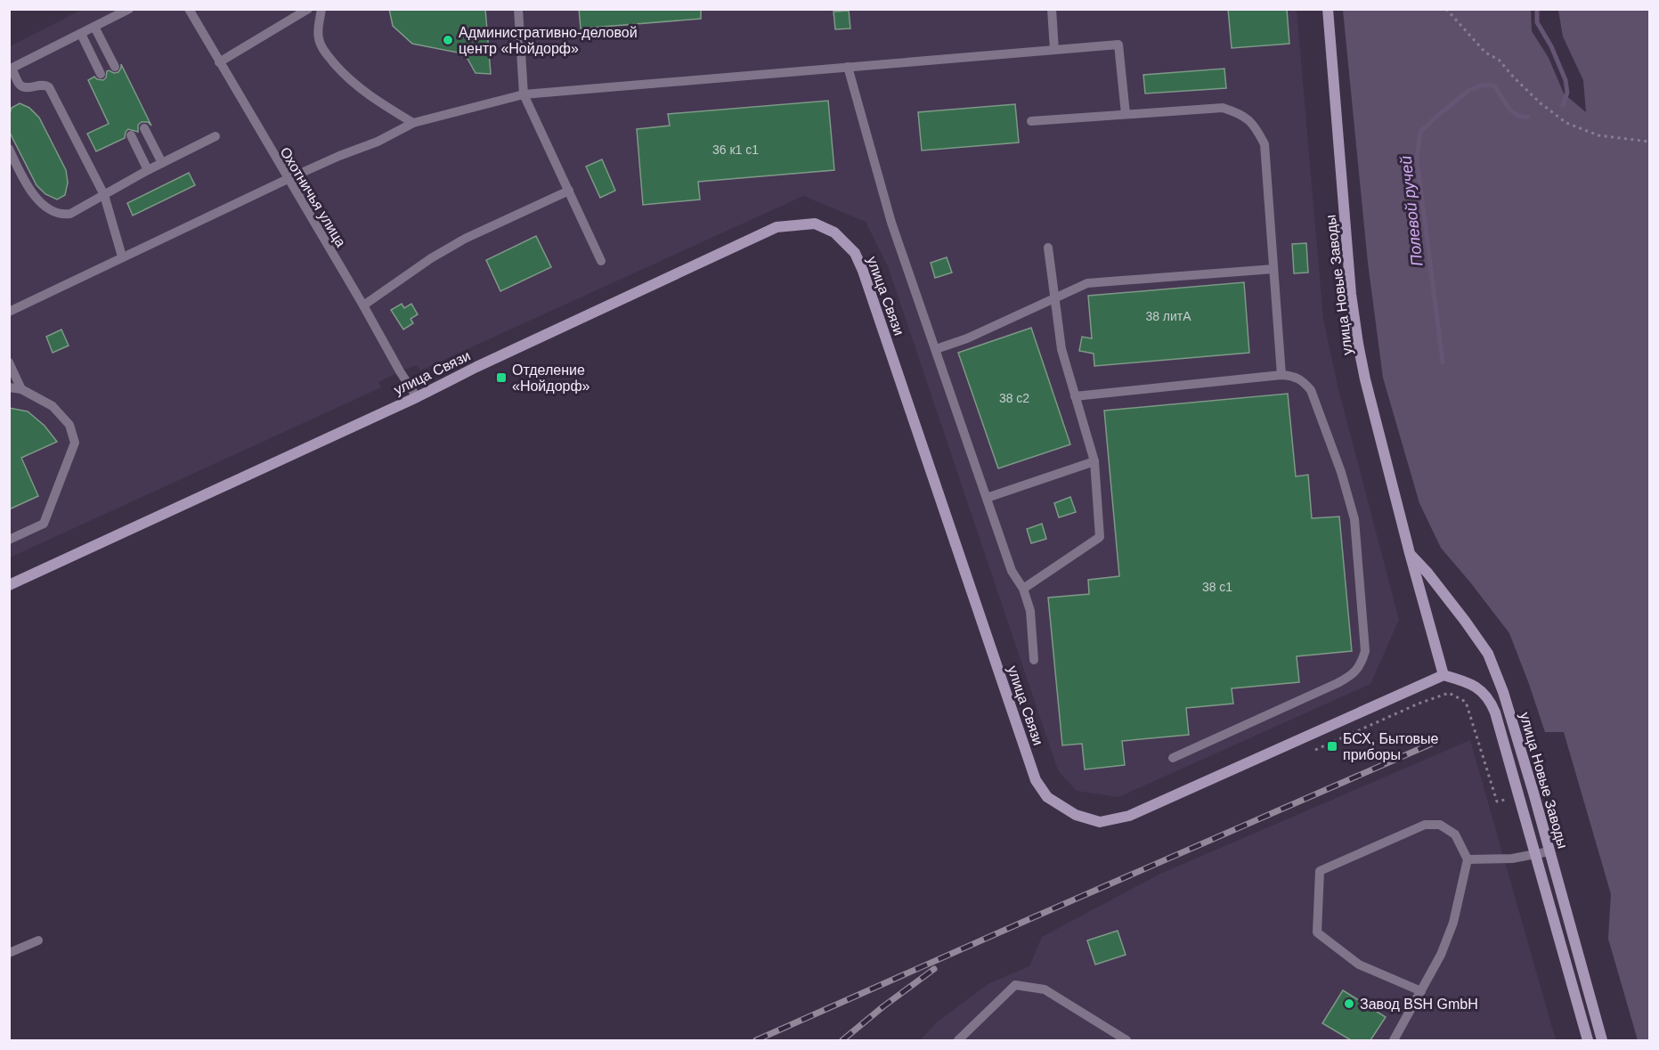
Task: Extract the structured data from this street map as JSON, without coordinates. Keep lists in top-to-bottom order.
{
  "streets": {
    "street": ["улица Новые Заводы", "улица Связи"],
    "lane": ["Охотничья улица"]
  },
  "crossings": [
    ["Охотничья улица", "улица Связи"],
    ["улица Новые Заводы", "улица Связи"]
  ],
  "water": ["Полевой ручей"],
  "places": {
    "other": ["Административно-деловой центр «Нойдорф»", "Завод BSH GmbH"],
    "transit": ["Отделение «Нойдорф»", "БСХ, Бытовые приборы"]
  },
  "house_numbers": [
    "36 к1 с1",
    "38 литА",
    "38 с2",
    "38 с1"
  ]
}
